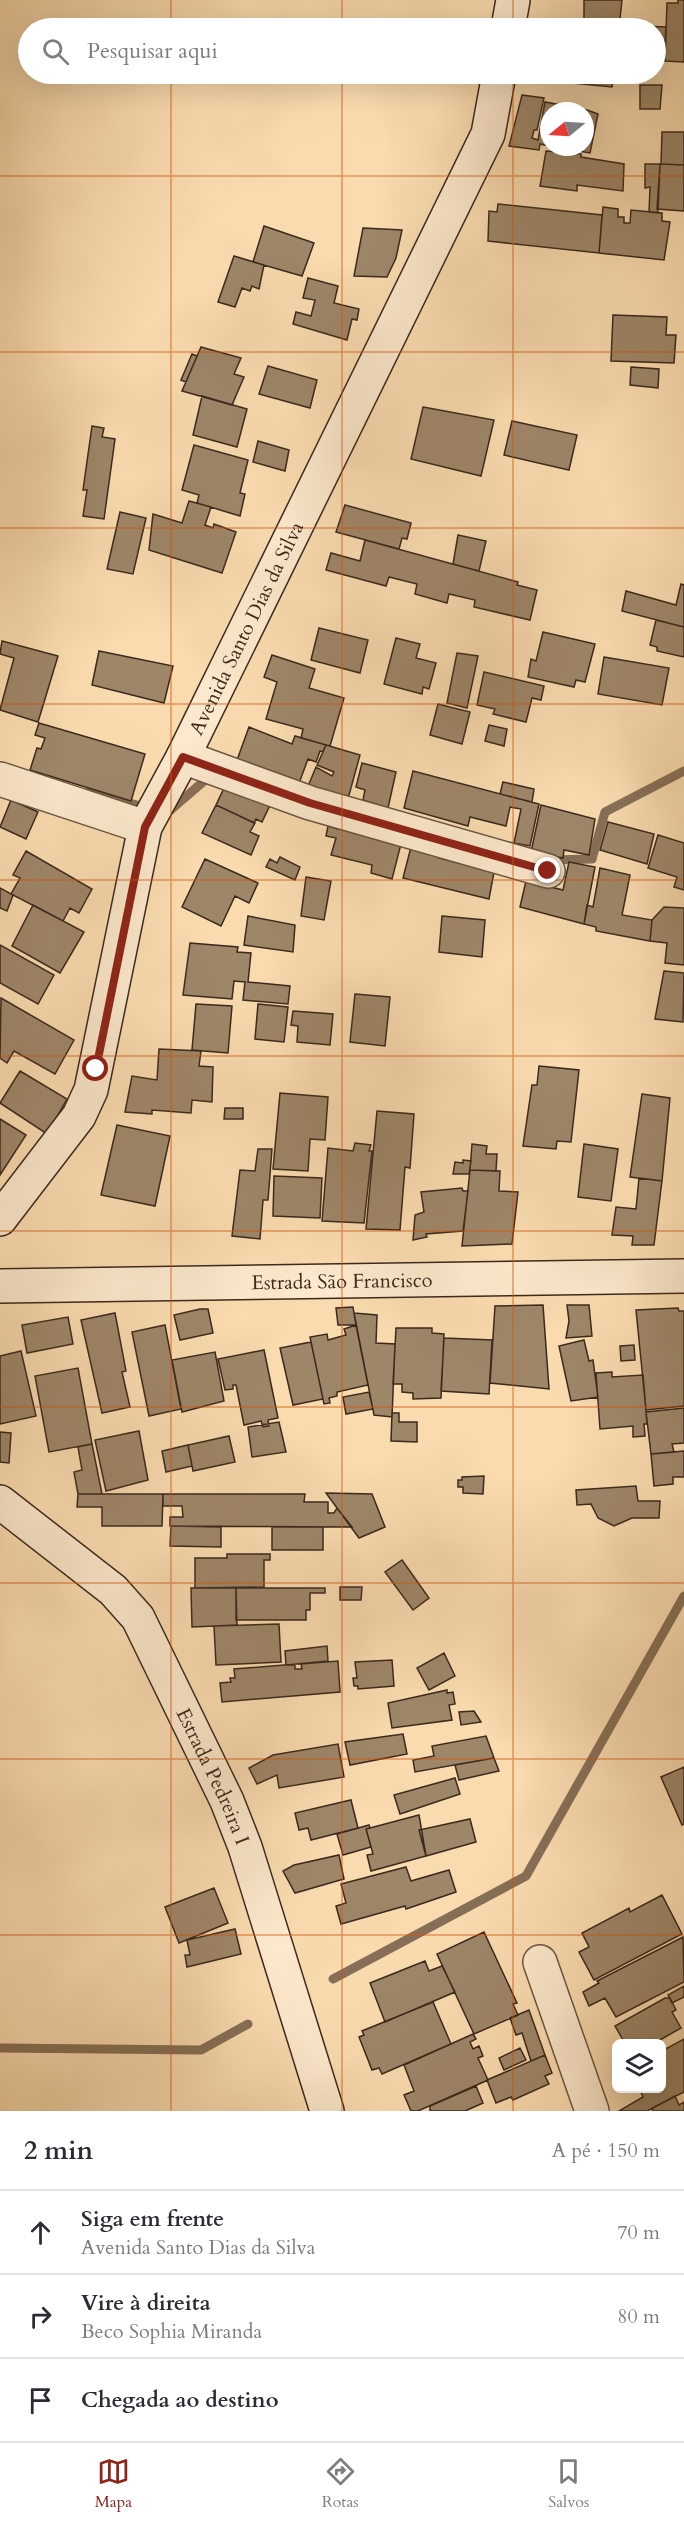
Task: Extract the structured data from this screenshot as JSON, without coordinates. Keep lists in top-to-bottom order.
{
  "streets": {
    "street": ["Avenida Santo Dias da Silva", "Estrada São Francisco", "Estrada Pedreira I"]
  },
  "north": "left",
  "page": {
    "search": "Pesquisar aqui",
    "heading": ["2 min", "A pé · 150 m"],
    "list": [
      ["Siga em frente", "Avenida Santo Dias da Silva", "70 m"],
      ["Vire à direita", "Beco Sophia Miranda", "80 m"],
      "Chegada ao destino"
    ],
    "nav": ["Mapa", "Rotas", "Salvos"]
  }
}
